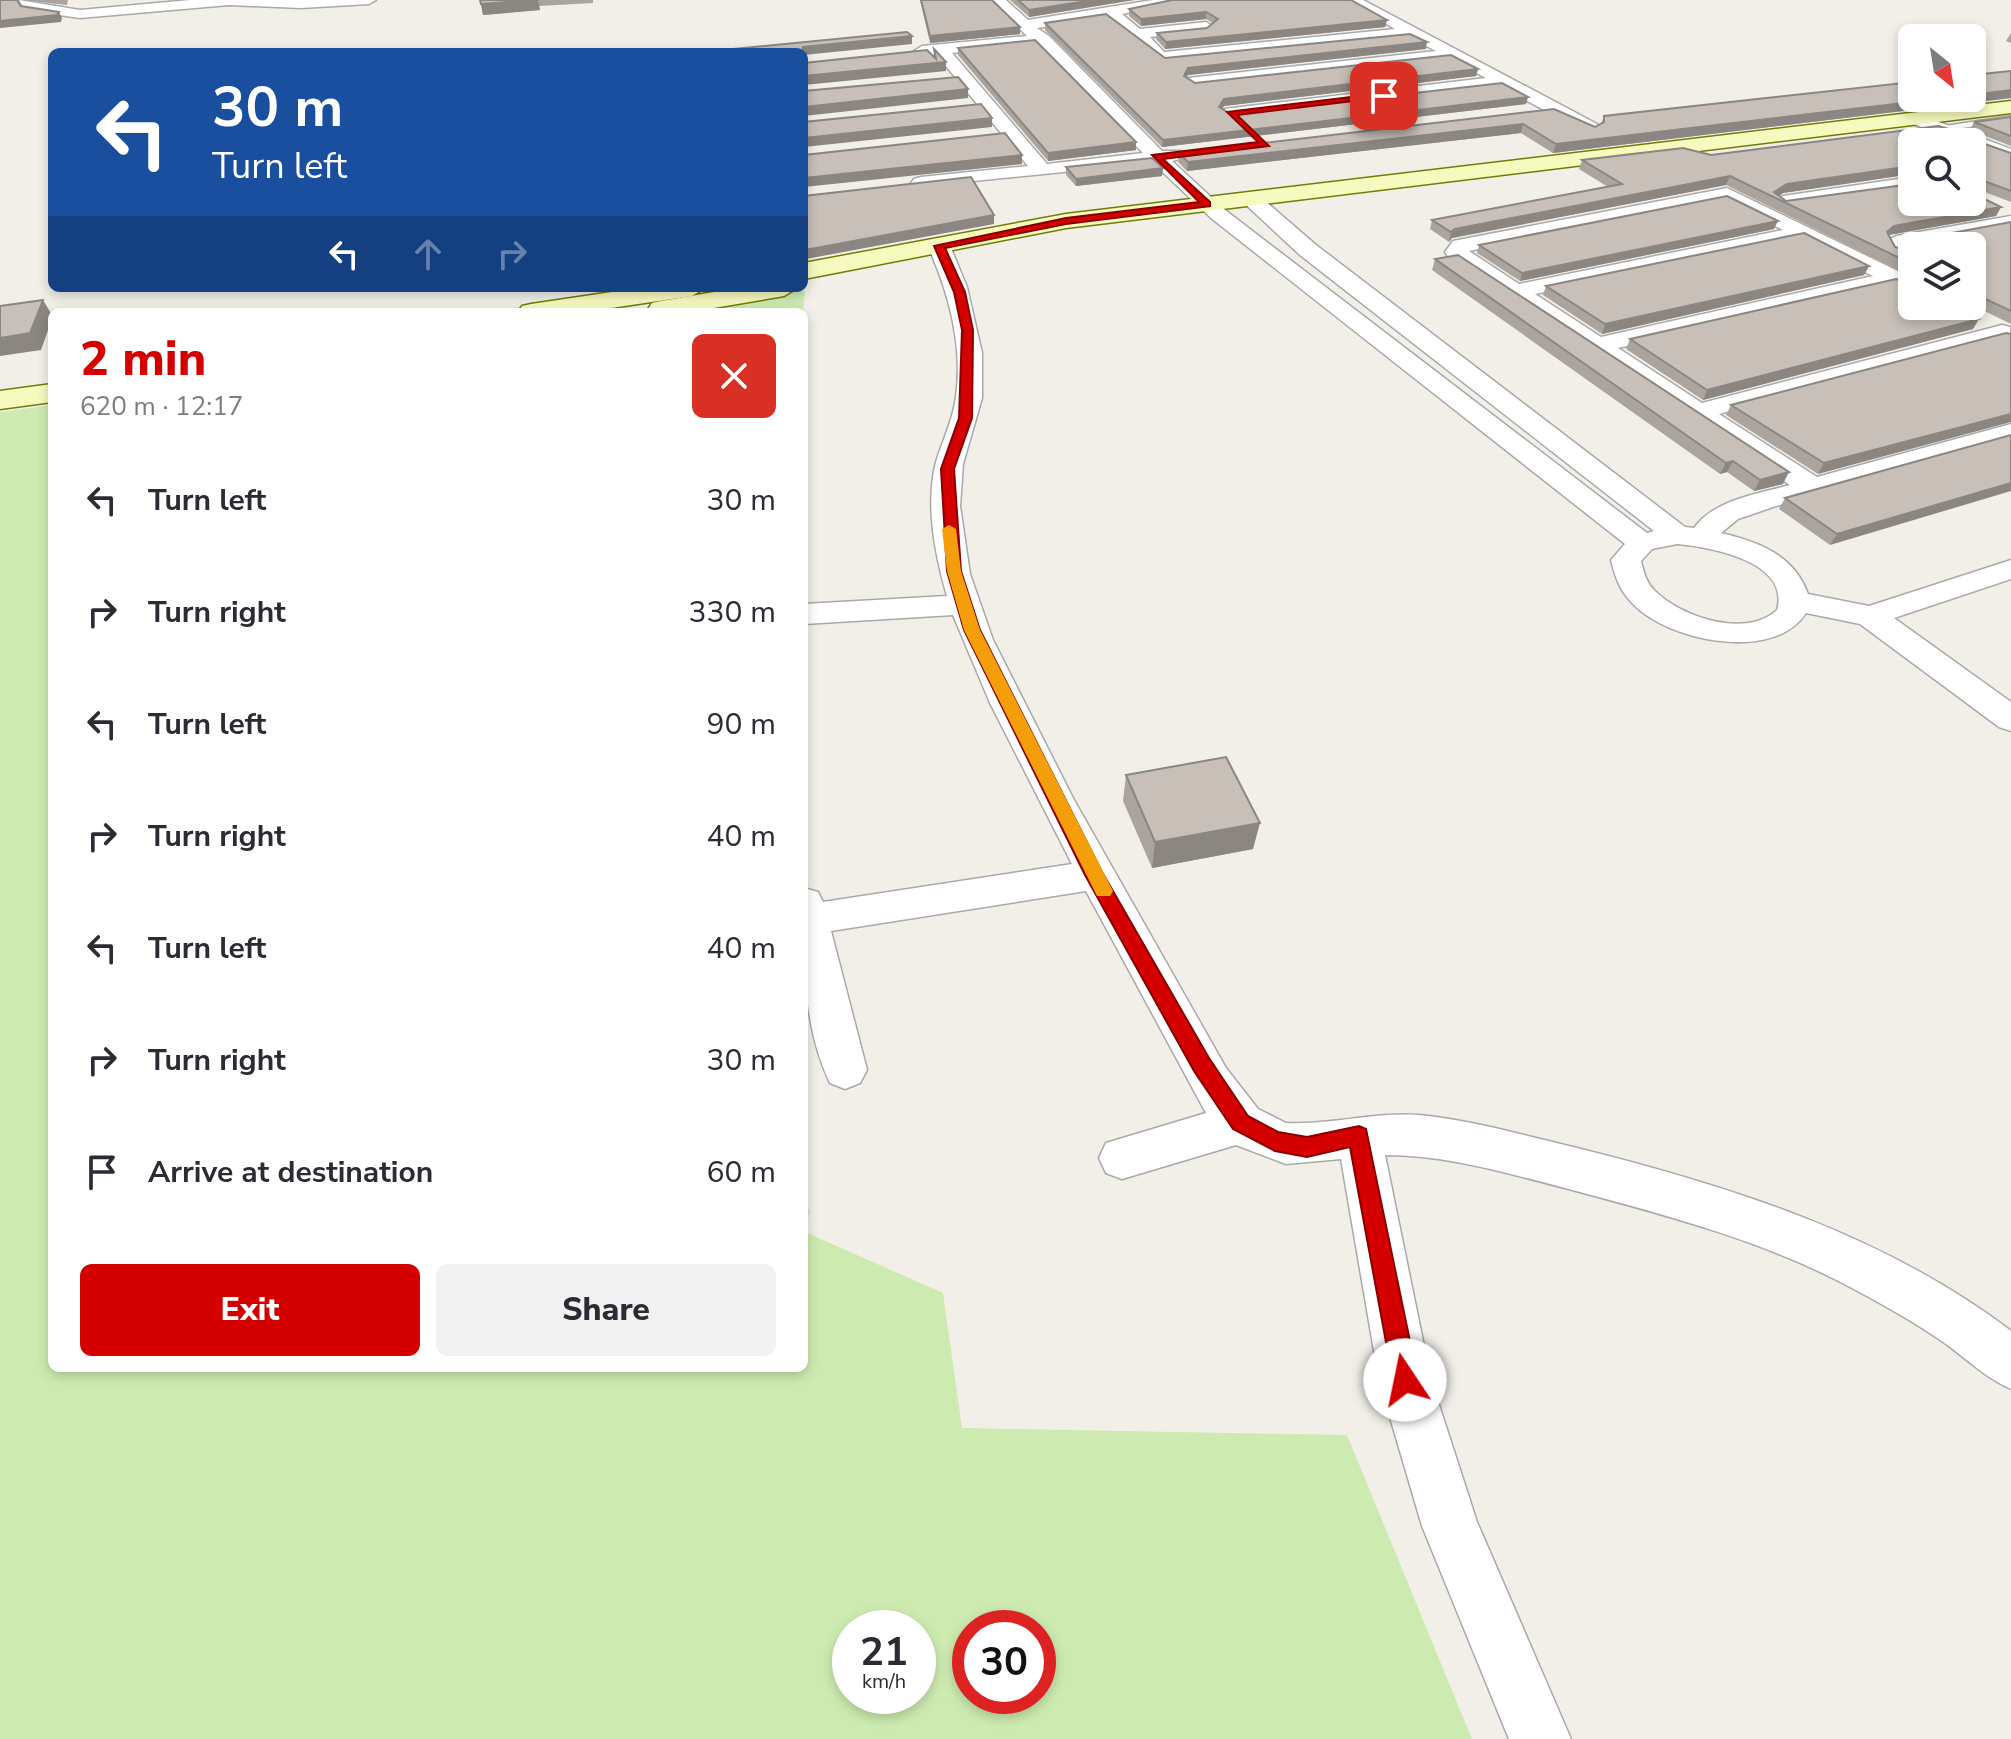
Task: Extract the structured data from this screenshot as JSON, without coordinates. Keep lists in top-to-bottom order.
{
  "north": "bottom right",
  "page": {
    "turn": ["30 m", "Turn left"],
    "heading": ["2 min", "620 m · 12:17"],
    "list": [
      {
        "name": "Turn left",
        "value": "30 m"
      },
      {
        "name": "Turn right",
        "value": "330 m"
      },
      {
        "name": "Turn left",
        "value": "90 m"
      },
      {
        "name": "Turn right",
        "value": "40 m"
      },
      {
        "name": "Turn left",
        "value": "40 m"
      },
      {
        "name": "Turn right",
        "value": "30 m"
      },
      {
        "name": "Arrive at destination",
        "value": "60 m"
      }
    ],
    "buttons": ["Exit", "Share"],
    "speed": "21 km/h",
    "limit": "30"
  }
}
